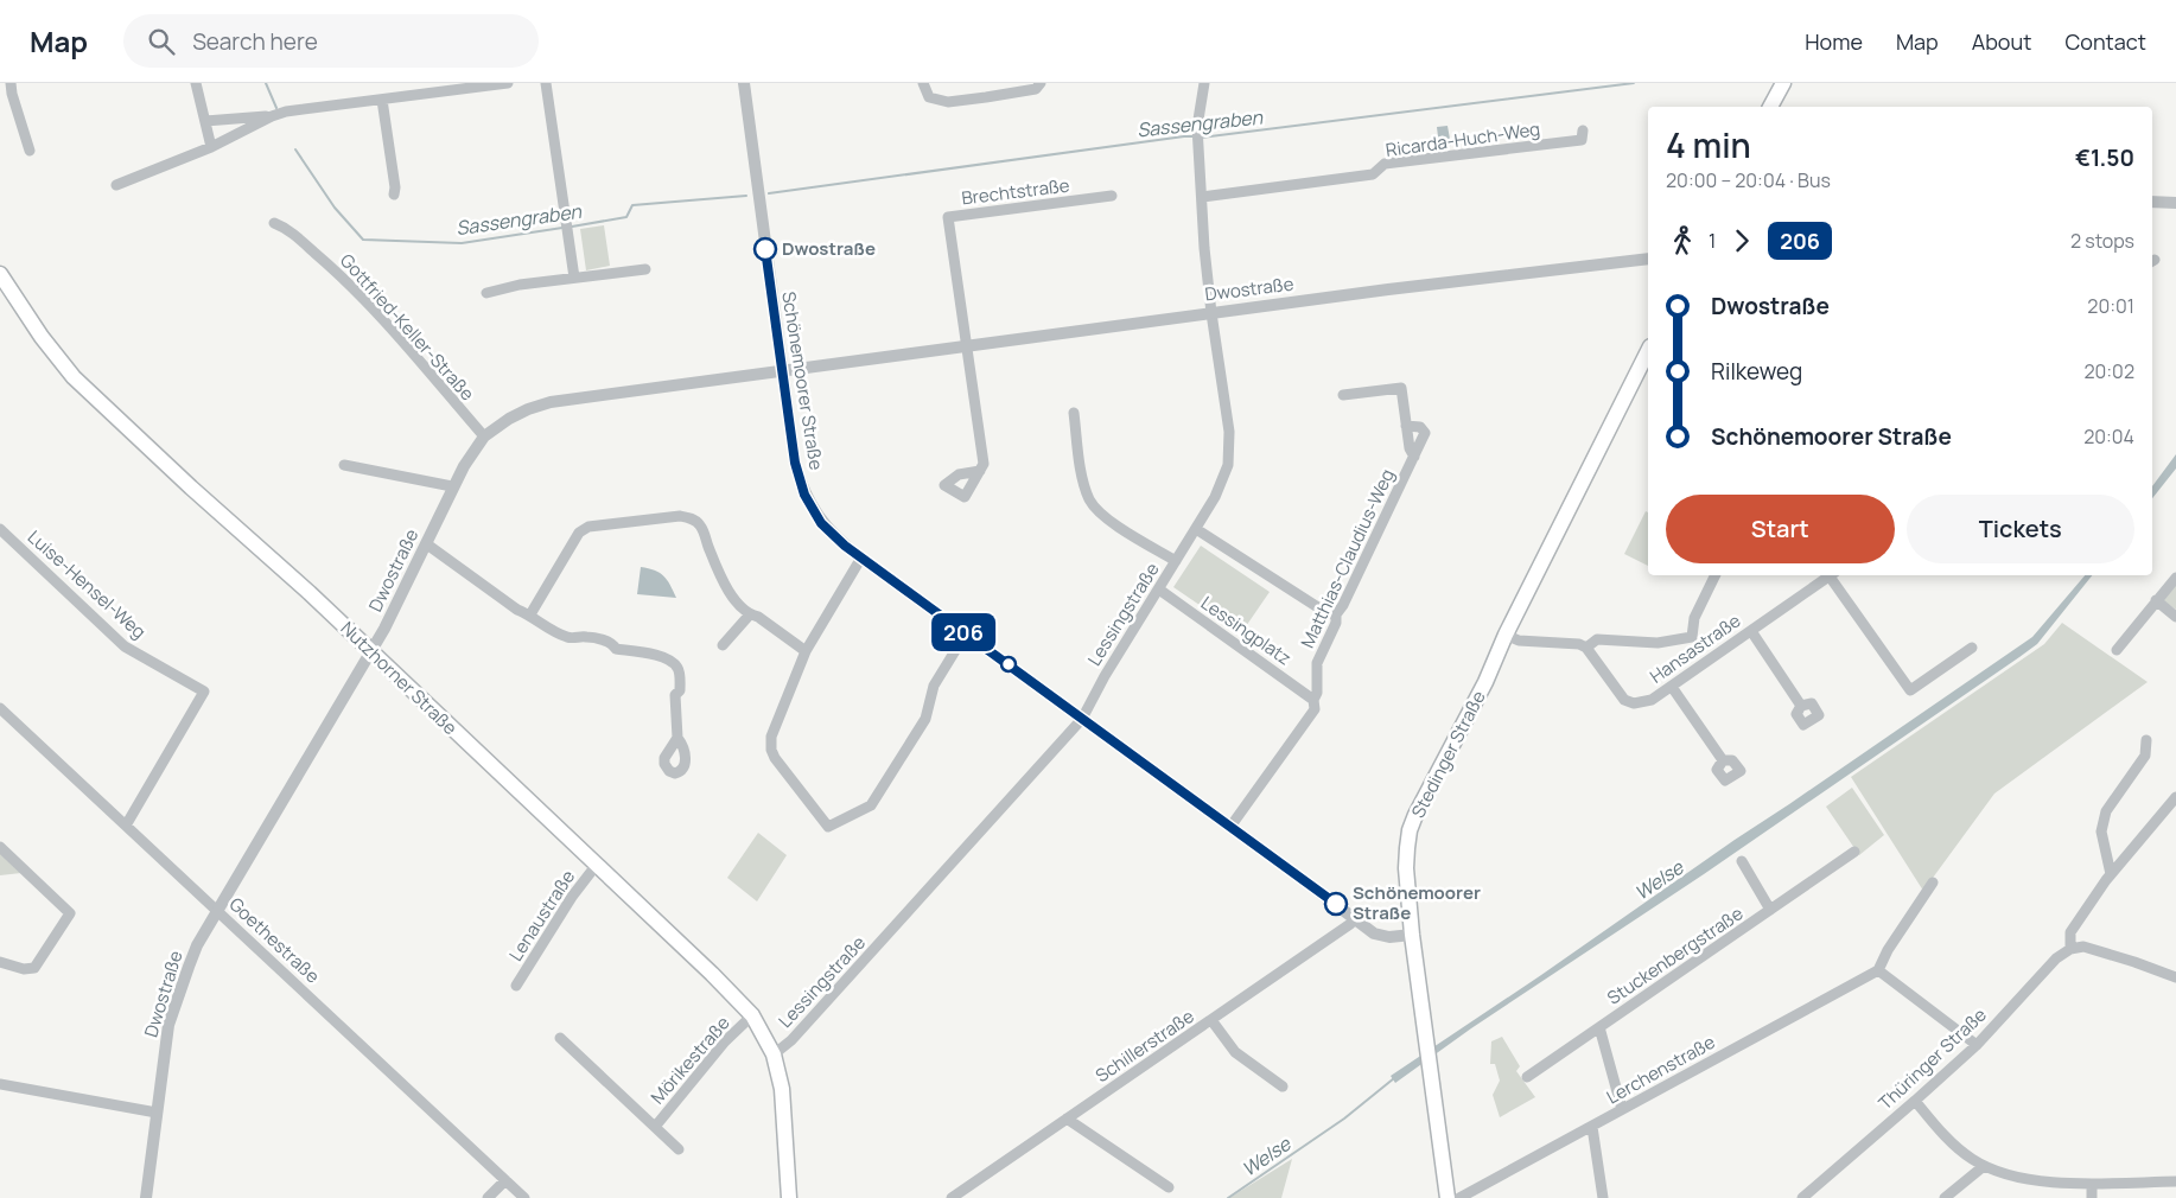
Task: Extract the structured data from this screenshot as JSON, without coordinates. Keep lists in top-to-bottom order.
{
  "streets": {
    "main road": ["Nutzhorner Straße", "Stedinger Straße"],
    "street": [
      "Ricarda-Huch-Weg",
      "Brechtstraße",
      "Dwostraße",
      "Gottfried-Keller-Straße",
      "Schönemoorer Straße",
      "Matthias-Claudius-Weg",
      "Luise-Hensel-Weg",
      "Lessingstraße",
      "Lessingplatz",
      "Hansastraße",
      "Lenaustraße",
      "Goethestraße",
      "Stuckenbergstraße",
      "Schillerstraße",
      "Thüringer Straße",
      "Mörikestraße",
      "Lerchenstraße"
    ]
  },
  "crossings": [
    ["Ricarda-Huch-Weg", "Lessingstraße"],
    ["Brechtstraße", "Dwostraße"],
    ["Dwostraße", "Gottfried-Keller-Straße"],
    ["Dwostraße", "Schönemoorer Straße"],
    ["Dwostraße", "Lessingstraße"],
    ["Dwostraße", "Nutzhorner Straße"],
    ["Dwostraße", "Goethestraße"],
    ["Schönemoorer Straße", "Matthias-Claudius-Weg"],
    ["Schönemoorer Straße", "Lessingstraße"],
    ["Schönemoorer Straße", "Stedinger Straße"],
    ["Schönemoorer Straße", "Schillerstraße"],
    ["Matthias-Claudius-Weg", "Lessingplatz"],
    ["Luise-Hensel-Weg", "Goethestraße"],
    ["Lessingstraße", "Lessingplatz"],
    ["Lessingstraße", "Nutzhorner Straße"],
    ["Hansastraße", "Stedinger Straße"],
    ["Nutzhorner Straße", "Lenaustraße"],
    ["Nutzhorner Straße", "Mörikestraße"],
    ["Stuckenbergstraße", "Lerchenstraße"]
  ],
  "water": ["Sassengraben", "Welse"],
  "places": ["Dwostraße", "Schönemoorer Straße"],
  "lines": ["bus line 206"],
  "page": {
    "header": "Map",
    "search": "Search here",
    "nav": [
      "Home",
      "Map",
      "About",
      "Contact"
    ],
    "on_map": "206",
    "heading": ["4 min", "20:00 – 20:04 · Bus", "€1.50"],
    "legs": ["1", "206", "2 stops"],
    "list": [
      {
        "name": "Dwostraße",
        "value": "20:01"
      },
      {
        "name": "Rilkeweg",
        "value": "20:02"
      },
      {
        "name": "Schönemoorer Straße",
        "value": "20:04"
      }
    ],
    "buttons": ["Start", "Tickets"]
  }
}
